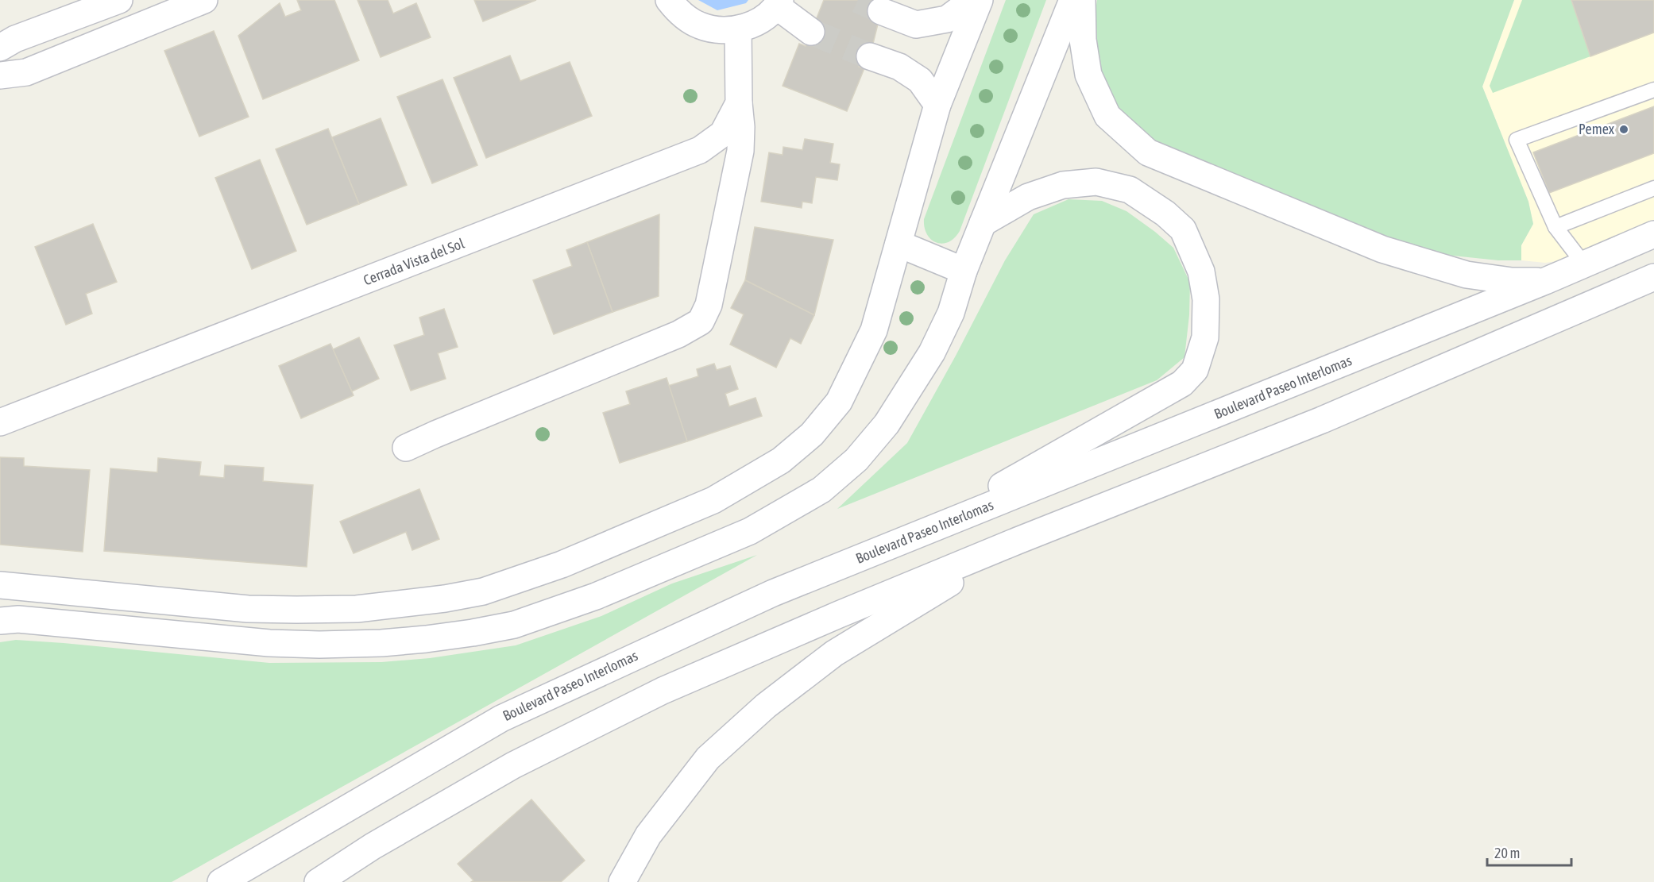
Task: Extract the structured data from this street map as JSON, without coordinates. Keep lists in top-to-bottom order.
{
  "streets": {
    "main road": ["Cerrada Vista del Sol", "Boulevard Paseo Interlomas"]
  },
  "places": ["Pemex"],
  "scale_bar": "20 m"
}
